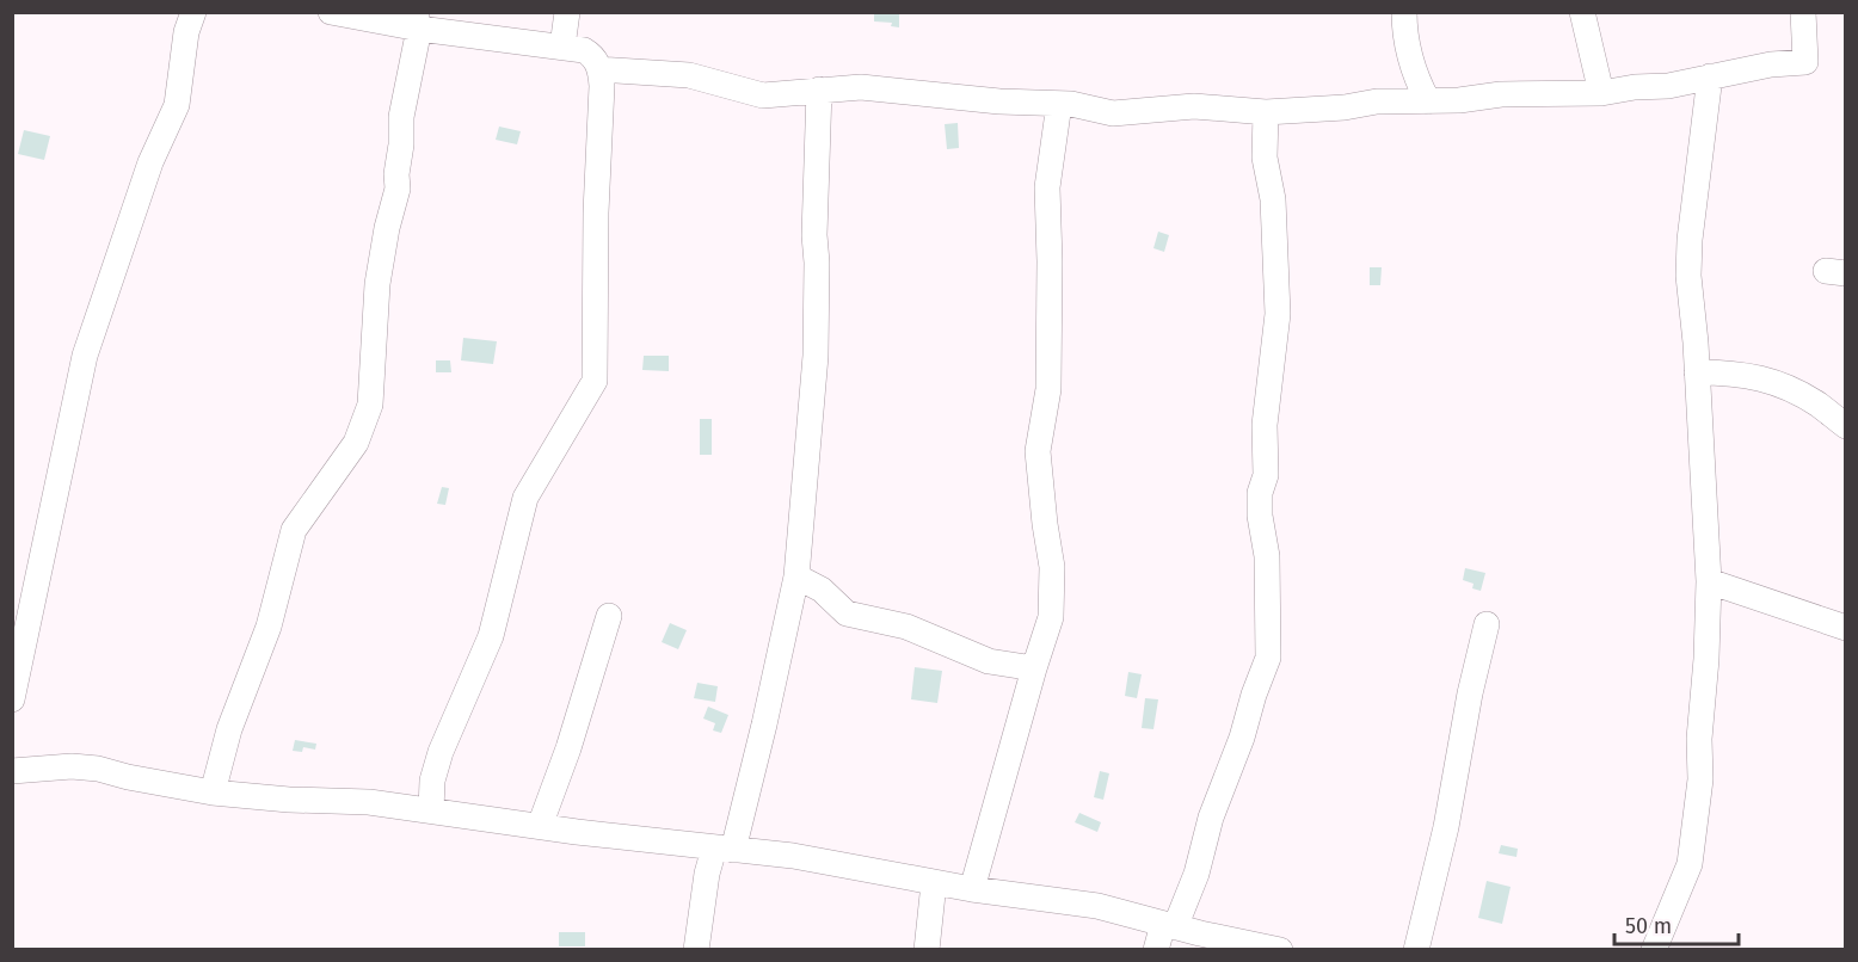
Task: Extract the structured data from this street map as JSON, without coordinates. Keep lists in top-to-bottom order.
{
  "scale_bar": "50 m"
}
